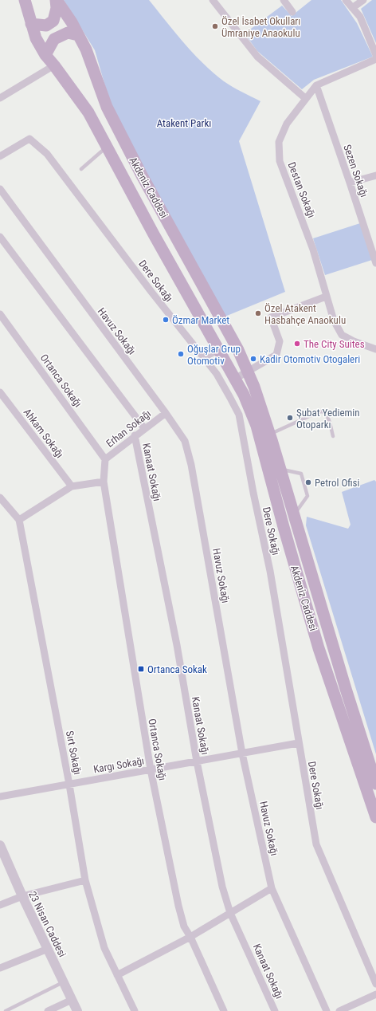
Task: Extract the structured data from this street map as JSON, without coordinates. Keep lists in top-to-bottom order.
{
  "streets": {
    "main road": ["Akdeniz Caddesi"],
    "street": [
      "Sezen Sokağı",
      "Destan Sokağı",
      "Dere Sokağı",
      "Havuz Sokağı",
      "Ortanca Sokağı",
      "Erhan Sokağı",
      "Ahkam Sokağı",
      "Kanaat Sokağı",
      "Sırt Sokağı",
      "Kargı Sokağı",
      "23 Nisan Caddesi"
    ]
  },
  "crossings": [
    ["Sezen Sokağı", "Destan Sokağı"],
    ["Dere Sokağı", "Kargı Sokağı"],
    ["Havuz Sokağı", "Erhan Sokağı"],
    ["Havuz Sokağı", "Kargı Sokağı"],
    ["Ortanca Sokağı", "Erhan Sokağı"],
    ["Ortanca Sokağı", "Kargı Sokağı"],
    ["Erhan Sokağı", "Kanaat Sokağı"],
    ["Kanaat Sokağı", "Kargı Sokağı"],
    ["Sırt Sokağı", "Kargı Sokağı"]
  ],
  "parks": ["Atakent Parkı"],
  "places": {
    "other": [
      "Özel İsabet Okulları Ümraniye Anaokulu",
      "Özel Atakent Hasbahçe Anaokulu",
      "Özmar Market",
      "The City Suites",
      "Oğuşlar Grup Otomotiv",
      "Kadir Otomotiv Otogaleri",
      "Şubat Yediemin Otoparkı",
      "Petrol Ofisi"
    ],
    "transit": ["Ortanca Sokak"]
  }
}
